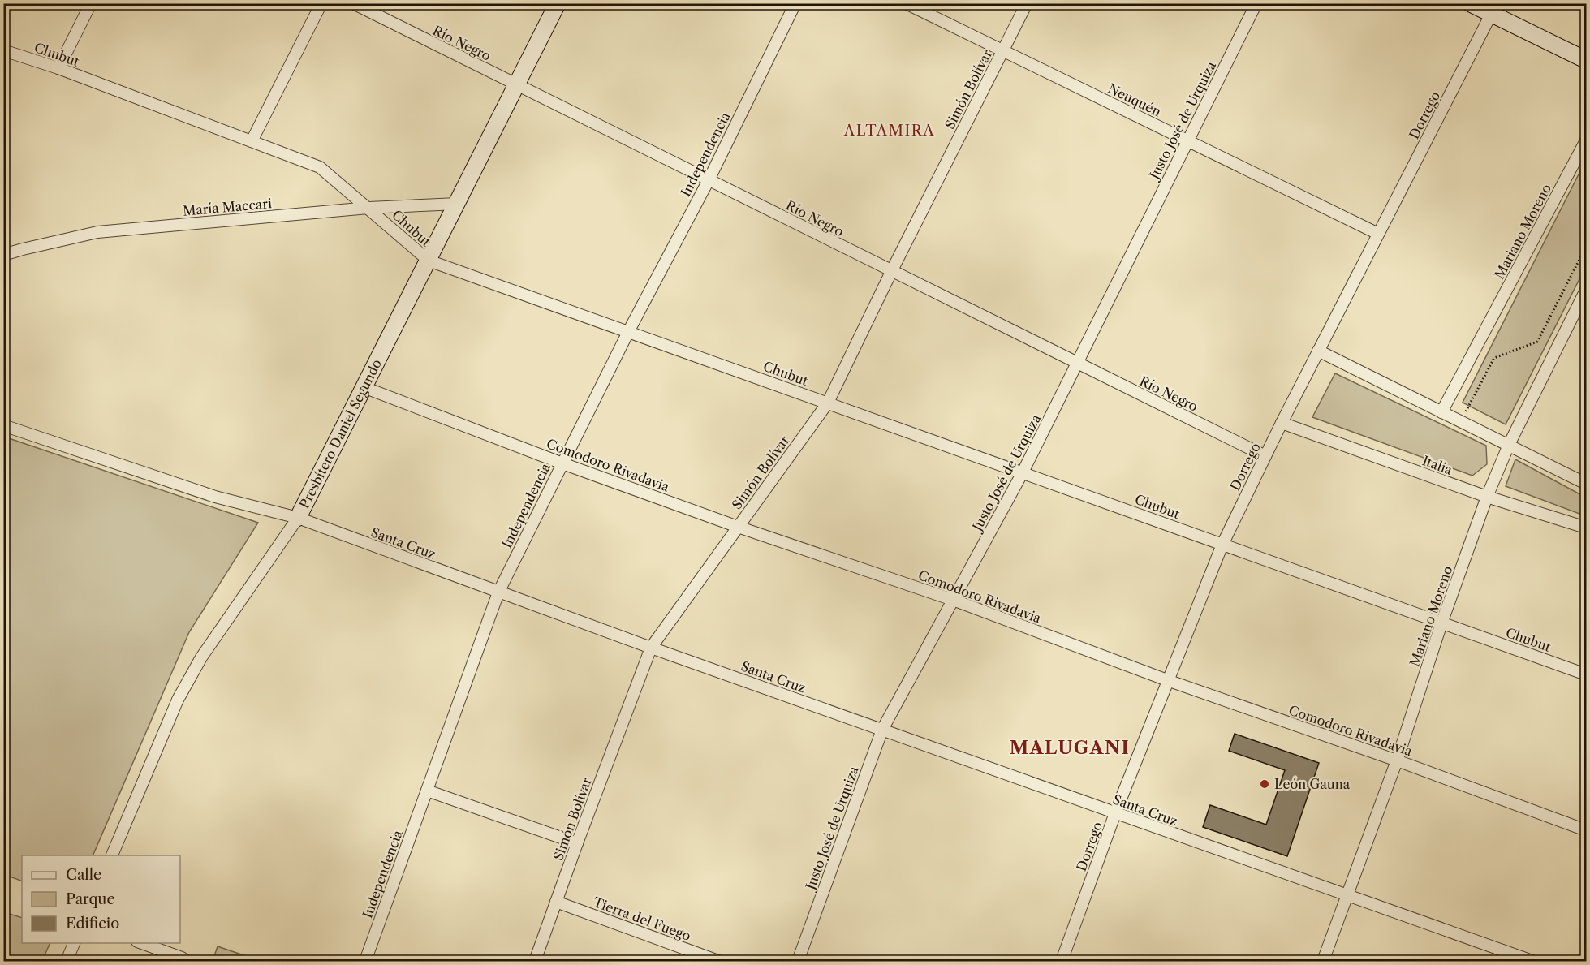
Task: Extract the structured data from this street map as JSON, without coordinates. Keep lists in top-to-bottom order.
{
  "streets": {
    "main road": ["Presbítero Daniel Segundo"],
    "street": [
      "Río Negro",
      "Chubut",
      "Simón Bolívar",
      "Neuquén",
      "Dorrego",
      "Justo José de Urquiza",
      "Independencia",
      "María Maccari",
      "Mariano Moreno",
      "Comodoro Rivadavia",
      "Italia",
      "Santa Cruz",
      "Tierra del Fuego"
    ]
  },
  "crossings": [
    ["Río Negro", "Simón Bolívar"],
    ["Río Negro", "Dorrego"],
    ["Río Negro", "Justo José de Urquiza"],
    ["Río Negro", "Independencia"],
    ["Río Negro", "Presbítero Daniel Segundo"],
    ["Chubut", "Simón Bolívar"],
    ["Chubut", "Dorrego"],
    ["Chubut", "Justo José de Urquiza"],
    ["Chubut", "Independencia"],
    ["Chubut", "María Maccari"],
    ["Chubut", "Mariano Moreno"],
    ["Chubut", "Presbítero Daniel Segundo"],
    ["Simón Bolívar", "Neuquén"],
    ["Simón Bolívar", "Comodoro Rivadavia"],
    ["Simón Bolívar", "Santa Cruz"],
    ["Simón Bolívar", "Tierra del Fuego"],
    ["Neuquén", "Dorrego"],
    ["Neuquén", "Justo José de Urquiza"],
    ["Dorrego", "Comodoro Rivadavia"],
    ["Dorrego", "Italia"],
    ["Dorrego", "Santa Cruz"],
    ["Justo José de Urquiza", "Comodoro Rivadavia"],
    ["Justo José de Urquiza", "Santa Cruz"],
    ["Independencia", "Comodoro Rivadavia"],
    ["Independencia", "Santa Cruz"],
    ["María Maccari", "Presbítero Daniel Segundo"],
    ["Mariano Moreno", "Comodoro Rivadavia"],
    ["Mariano Moreno", "Italia"],
    ["Mariano Moreno", "Santa Cruz"],
    ["Presbítero Daniel Segundo", "Comodoro Rivadavia"],
    ["Presbítero Daniel Segundo", "Santa Cruz"]
  ],
  "districts": ["ALTAMIRA", "MALUGANI"],
  "places": ["León Gauna"],
  "legend": ["Calle", "Parque", "Edificio"]
}
